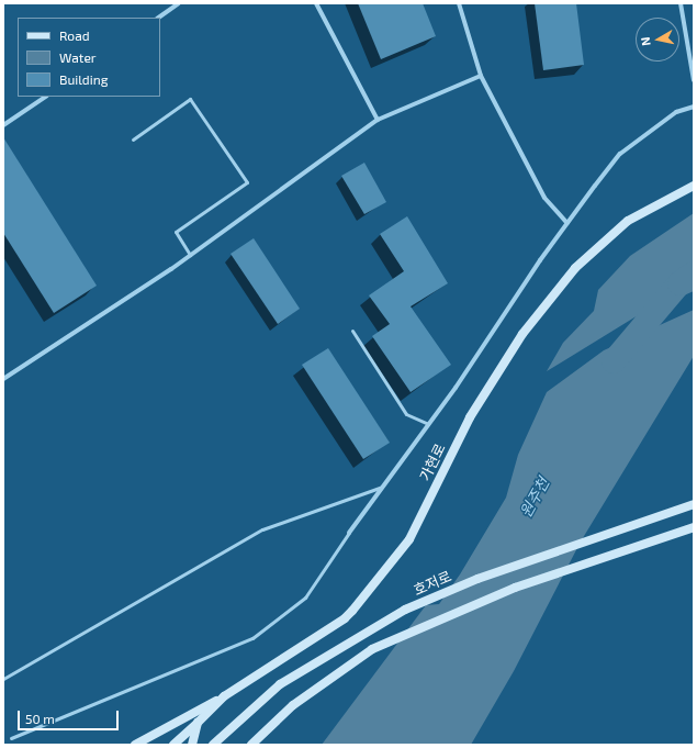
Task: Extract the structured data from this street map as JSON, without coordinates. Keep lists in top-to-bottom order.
{
  "streets": {
    "street": ["가현로", "호저로"]
  },
  "water": ["원주천"],
  "legend": ["Road", "Water", "Building"],
  "scale_bar": "50 m",
  "north": "left"
}
